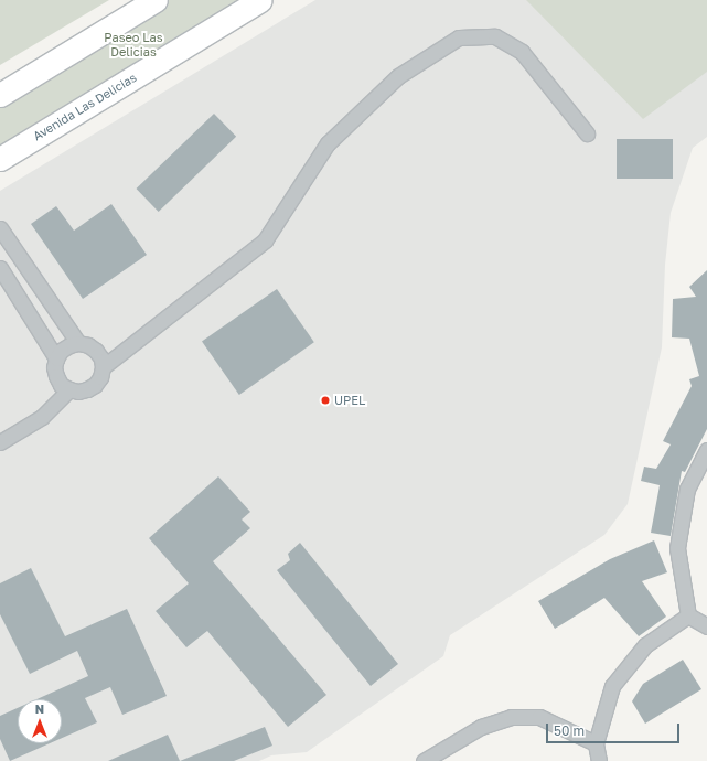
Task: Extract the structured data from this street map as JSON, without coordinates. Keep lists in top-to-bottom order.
{
  "streets": {
    "main road": ["Avenida Las Delicias"]
  },
  "parks": ["Paseo Las Delicias"],
  "places": ["UPEL"],
  "scale_bar": "50 m",
  "north": "top"
}
